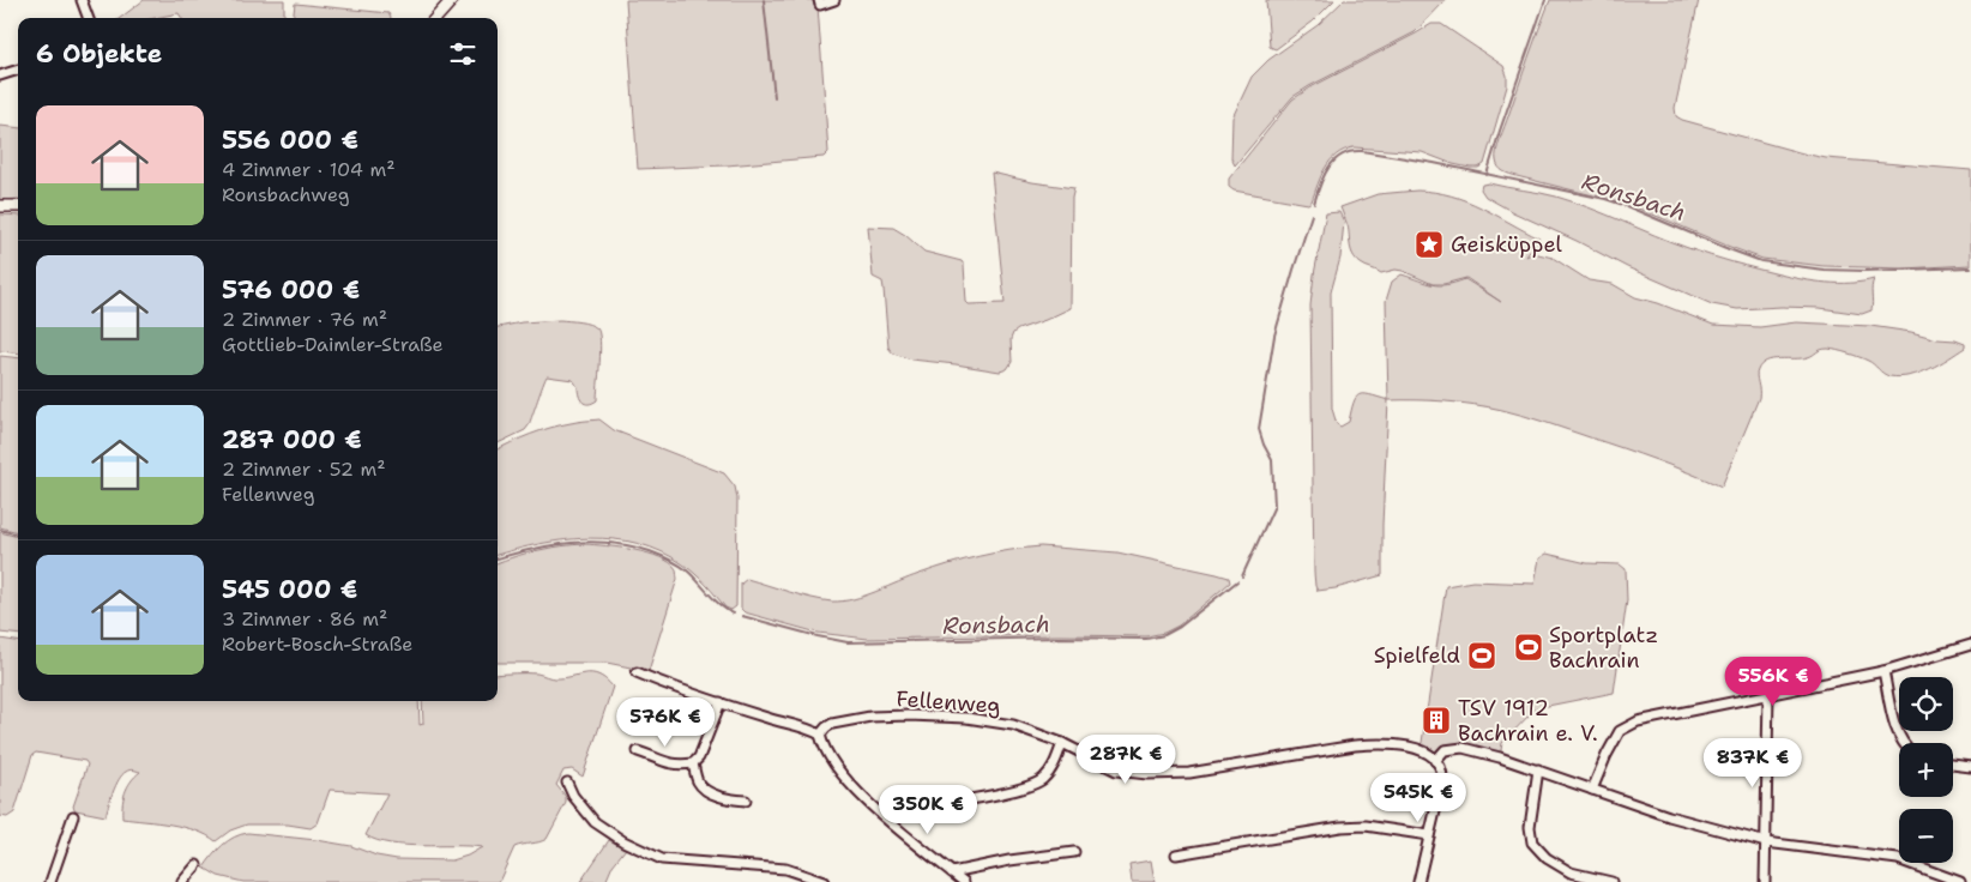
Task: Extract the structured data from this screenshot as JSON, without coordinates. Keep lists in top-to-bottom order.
{
  "streets": {
    "street": ["Fellenweg"]
  },
  "water": ["Ronsbach"],
  "places": {
    "place": ["Geisküppel"],
    "sports": ["Sportplatz Bachrain", "Spielfeld"],
    "building": ["TSV 1912 Bachrain e. V."]
  },
  "page": {
    "heading": "6 Objekte",
    "list": [
      {
        "name": "556 000 €",
        "note": "4 Zimmer · 104 m² · Ronsbachweg"
      },
      {
        "name": "576 000 €",
        "note": "2 Zimmer · 76 m² · Gottlieb-Daimler-Straße"
      },
      {
        "name": "287 000 €",
        "note": "2 Zimmer · 52 m² · Fellenweg"
      },
      {
        "name": "545 000 €",
        "note": "3 Zimmer · 86 m² · Robert-Bosch-Straße"
      }
    ],
    "price": [
      "556K €",
      "576K €",
      "287K €",
      "837K €",
      "545K €",
      "350K €"
    ],
    "map_buttons": ["+", "−"]
  }
}
